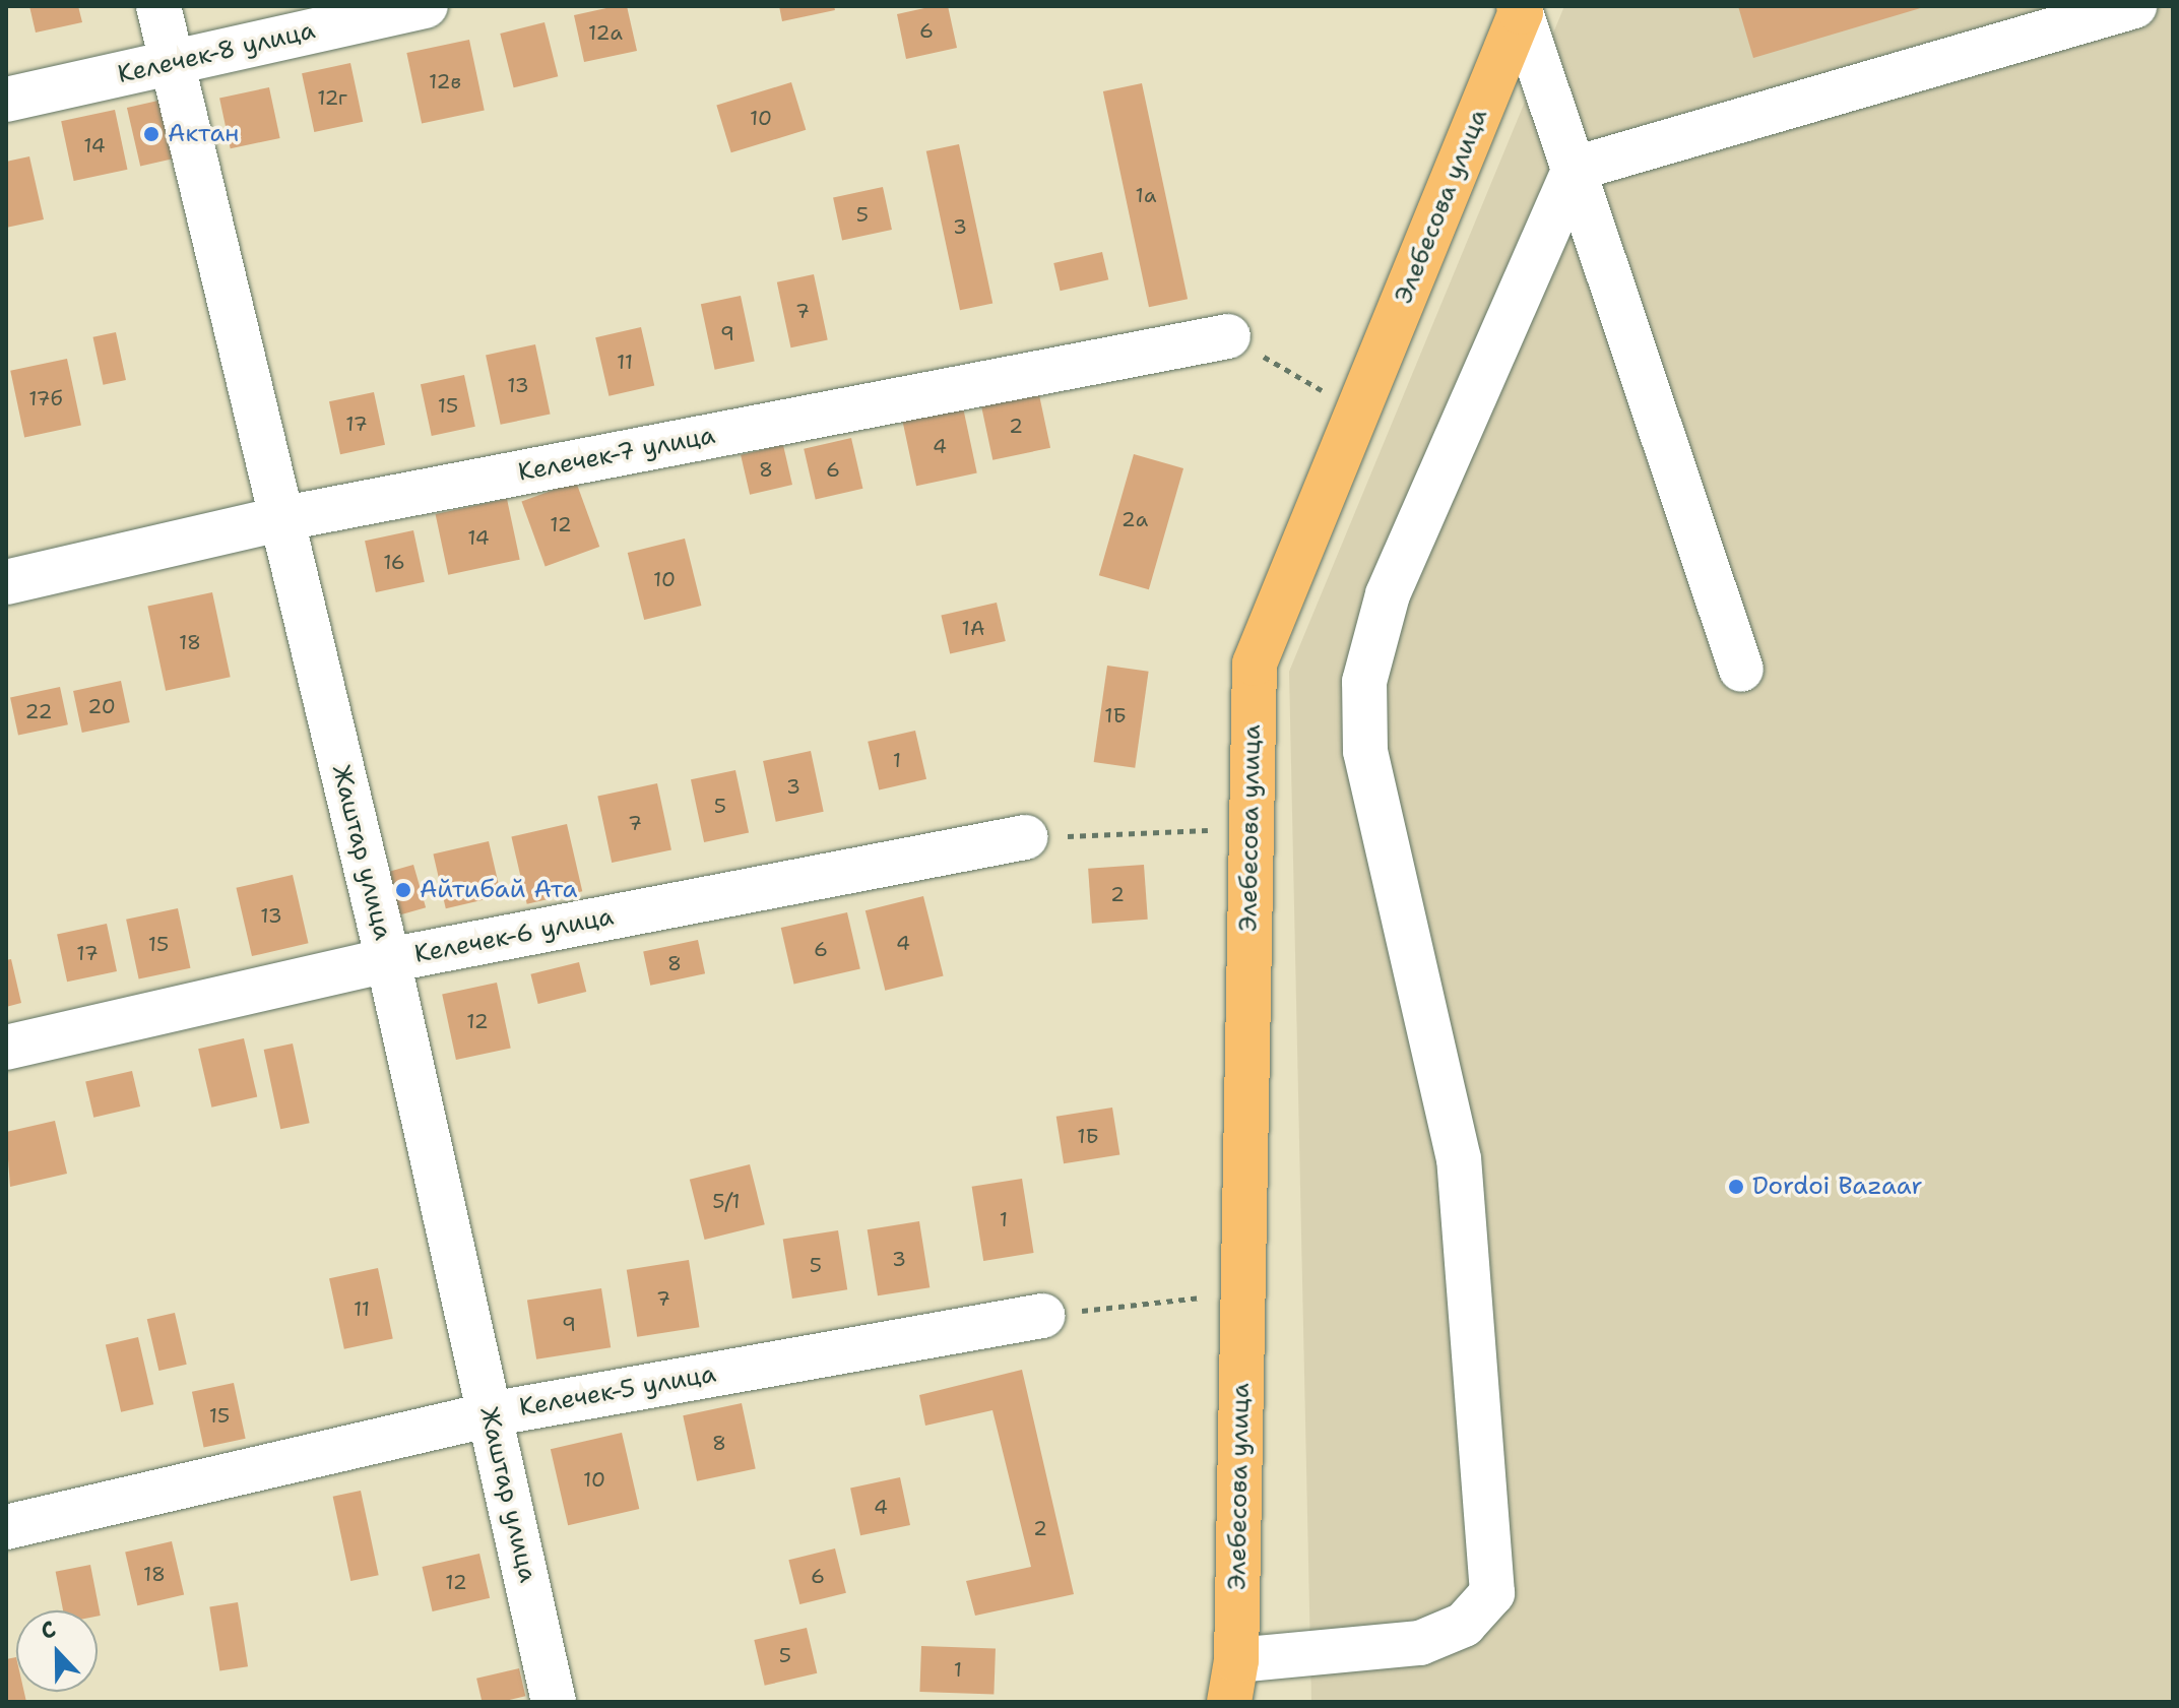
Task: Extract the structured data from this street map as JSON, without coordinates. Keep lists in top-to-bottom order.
{
  "streets": {
    "main road": ["Элебесова улица"],
    "street": [
      "Келечек-8 улица",
      "Келечек-7 улица",
      "Жаштар улица",
      "Келечек-6 улица",
      "Келечек-5 улица"
    ]
  },
  "crossings": [
    ["Келечек-8 улица", "Жаштар улица"],
    ["Келечек-7 улица", "Жаштар улица"],
    ["Жаштар улица", "Келечек-6 улица"],
    ["Жаштар улица", "Келечек-5 улица"]
  ],
  "places": ["Актан", "Айтибай Ата", "Dordoi Bazaar"],
  "house_numbers": [
    "6",
    "12а",
    "12в",
    "12г",
    "10",
    "14",
    "1а",
    "5",
    "3",
    "7",
    "9",
    "11",
    "13",
    "17б",
    "15",
    "17",
    "2",
    "4",
    "8",
    "6",
    "2а",
    "12",
    "14",
    "16",
    "10",
    "1А",
    "18",
    "20",
    "22",
    "1Б",
    "1",
    "3",
    "5",
    "7",
    "2",
    "13",
    "4",
    "15",
    "6",
    "17",
    "8",
    "12",
    "1Б",
    "5/1",
    "1",
    "3",
    "5",
    "7",
    "11",
    "9",
    "15",
    "8",
    "10",
    "4",
    "2",
    "18",
    "6",
    "12",
    "5",
    "1"
  ],
  "north": "top"
}
